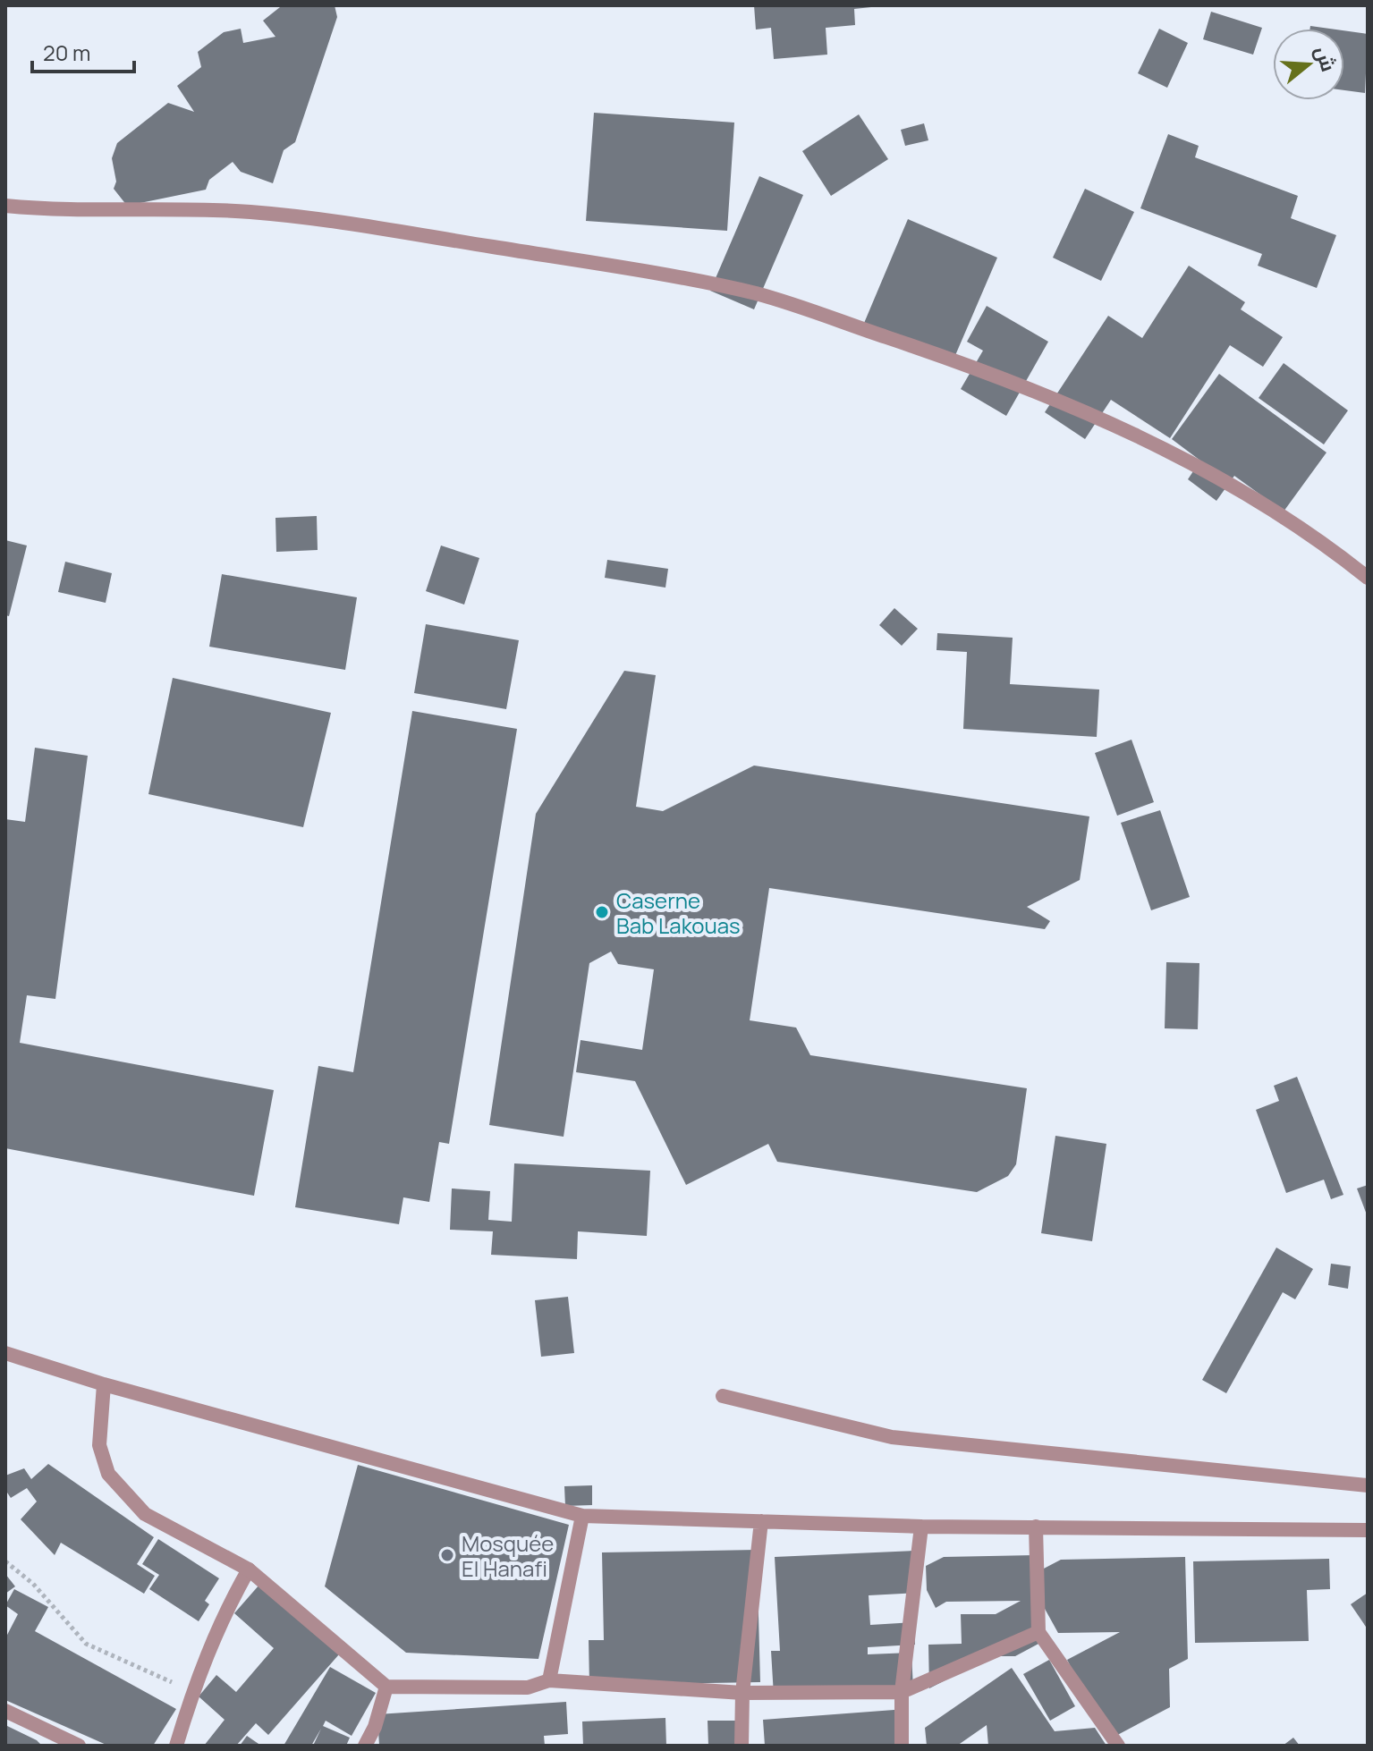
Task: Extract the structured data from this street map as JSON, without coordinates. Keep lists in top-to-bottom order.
{
  "places": ["Caserne Bab Lakouas", "Mosquée El Hanafi"],
  "scale_bar": "20 m",
  "north": "right"
}
